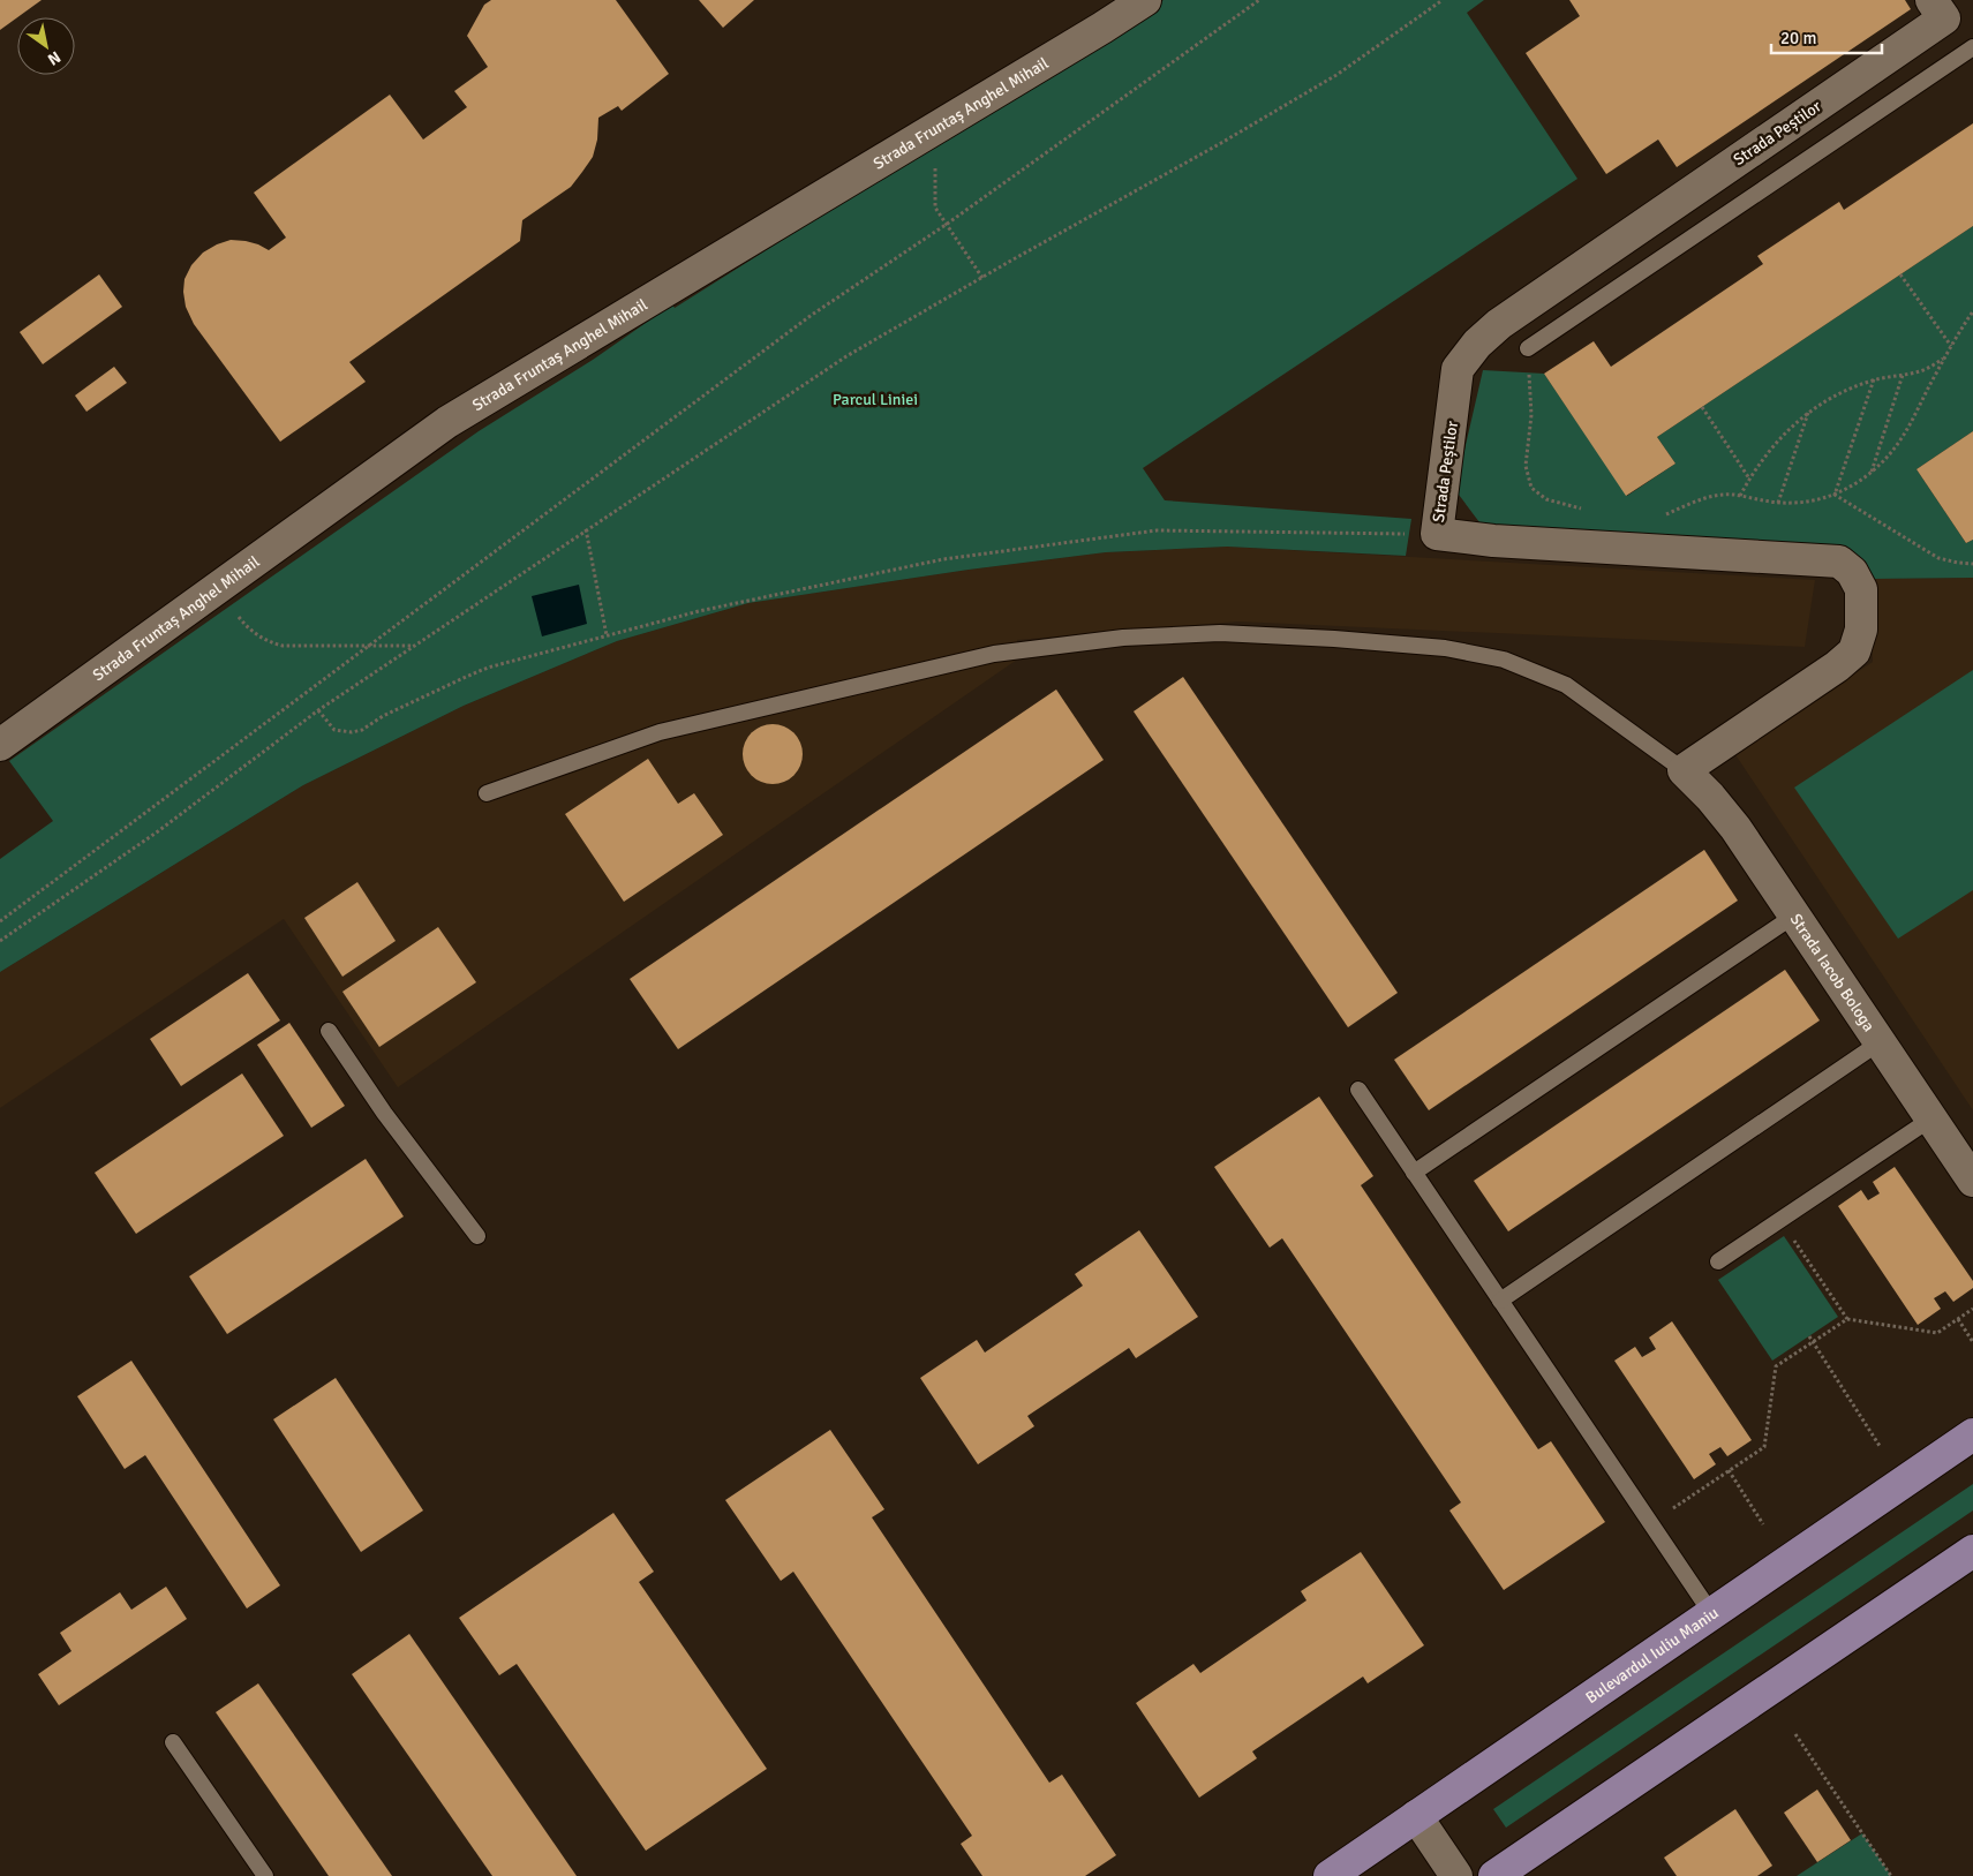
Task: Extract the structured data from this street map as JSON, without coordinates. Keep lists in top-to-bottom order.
{
  "streets": {
    "main road": ["Bulevardul Iuliu Maniu"],
    "street": ["Strada Fruntaș Anghel Mihail", "Strada Peștilor", "Strada Iacob Bologa"]
  },
  "crossings": [
    ["Strada Peștilor", "Strada Iacob Bologa"]
  ],
  "parks": ["Parcul Liniei"],
  "scale_bar": "20 m",
  "north": "bottom right"
}
